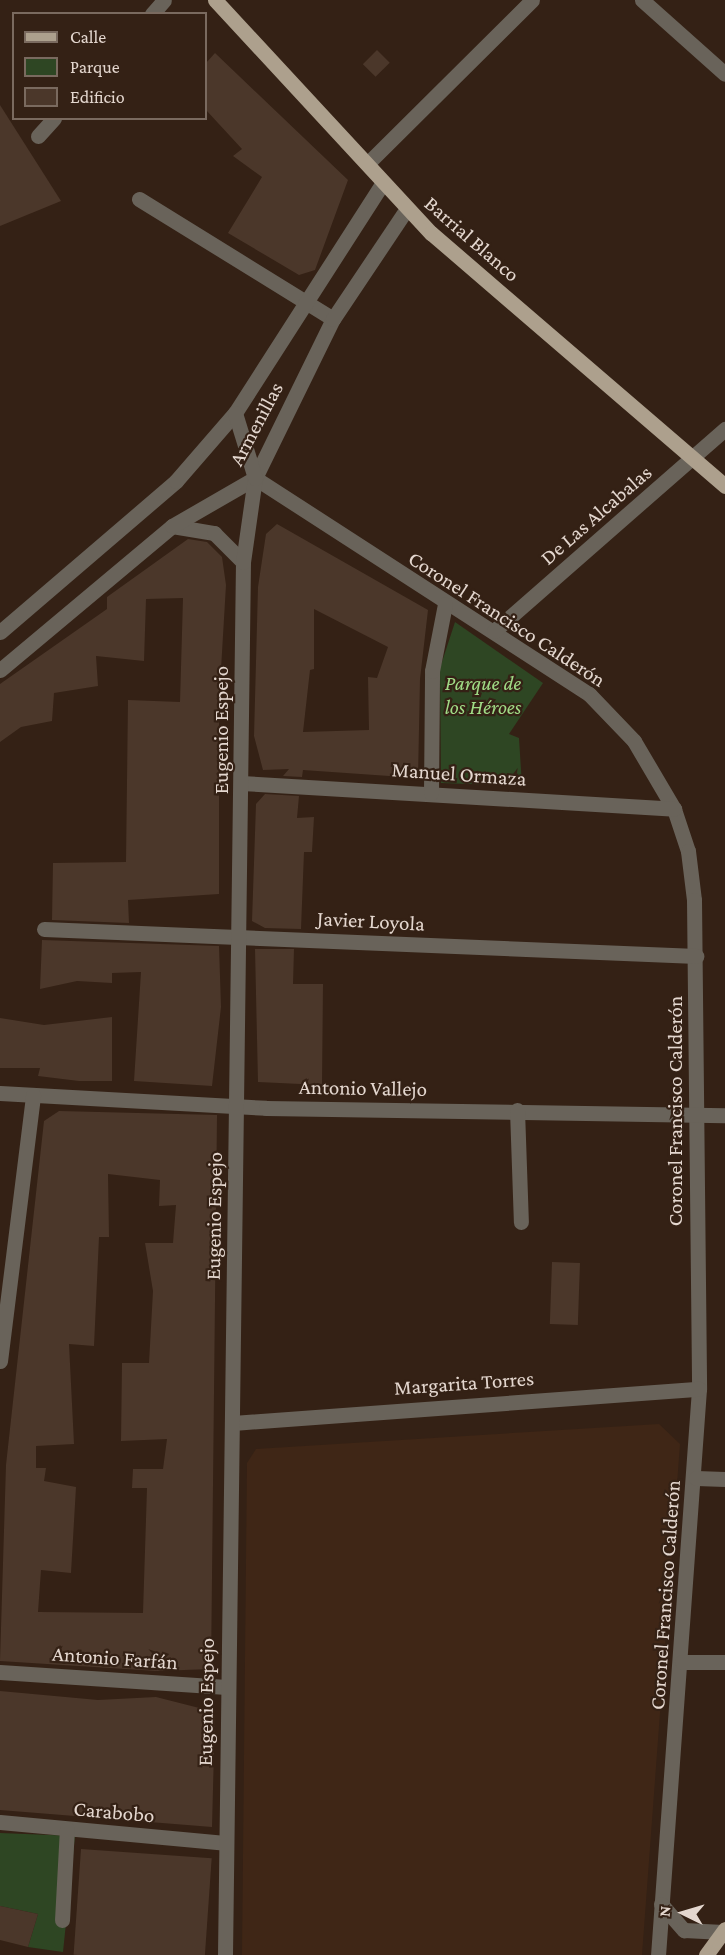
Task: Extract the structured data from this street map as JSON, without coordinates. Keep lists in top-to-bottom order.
{
  "streets": {
    "main road": ["Barrial Blanco"],
    "street": [
      "Armenillas",
      "De Las Alcabalas",
      "Coronel Francisco Calderón",
      "Eugenio Espejo",
      "Manuel Ormaza",
      "Javier Loyola",
      "Antonio Vallejo",
      "Margarita Torres",
      "Antonio Farfán",
      "Carabobo"
    ]
  },
  "crossings": [
    ["Barrial Blanco", "Armenillas"],
    ["Barrial Blanco", "De Las Alcabalas"],
    ["Armenillas", "Coronel Francisco Calderón"],
    ["Armenillas", "Eugenio Espejo"],
    ["De Las Alcabalas", "Coronel Francisco Calderón"],
    ["Coronel Francisco Calderón", "Eugenio Espejo"],
    ["Coronel Francisco Calderón", "Manuel Ormaza"],
    ["Coronel Francisco Calderón", "Javier Loyola"],
    ["Coronel Francisco Calderón", "Antonio Vallejo"],
    ["Coronel Francisco Calderón", "Margarita Torres"],
    ["Eugenio Espejo", "Manuel Ormaza"],
    ["Eugenio Espejo", "Javier Loyola"],
    ["Eugenio Espejo", "Antonio Vallejo"],
    ["Eugenio Espejo", "Margarita Torres"],
    ["Eugenio Espejo", "Antonio Farfán"],
    ["Eugenio Espejo", "Carabobo"]
  ],
  "parks": ["Parque de los Héroes"],
  "legend": ["Calle", "Parque", "Edificio"],
  "north": "left"
}
